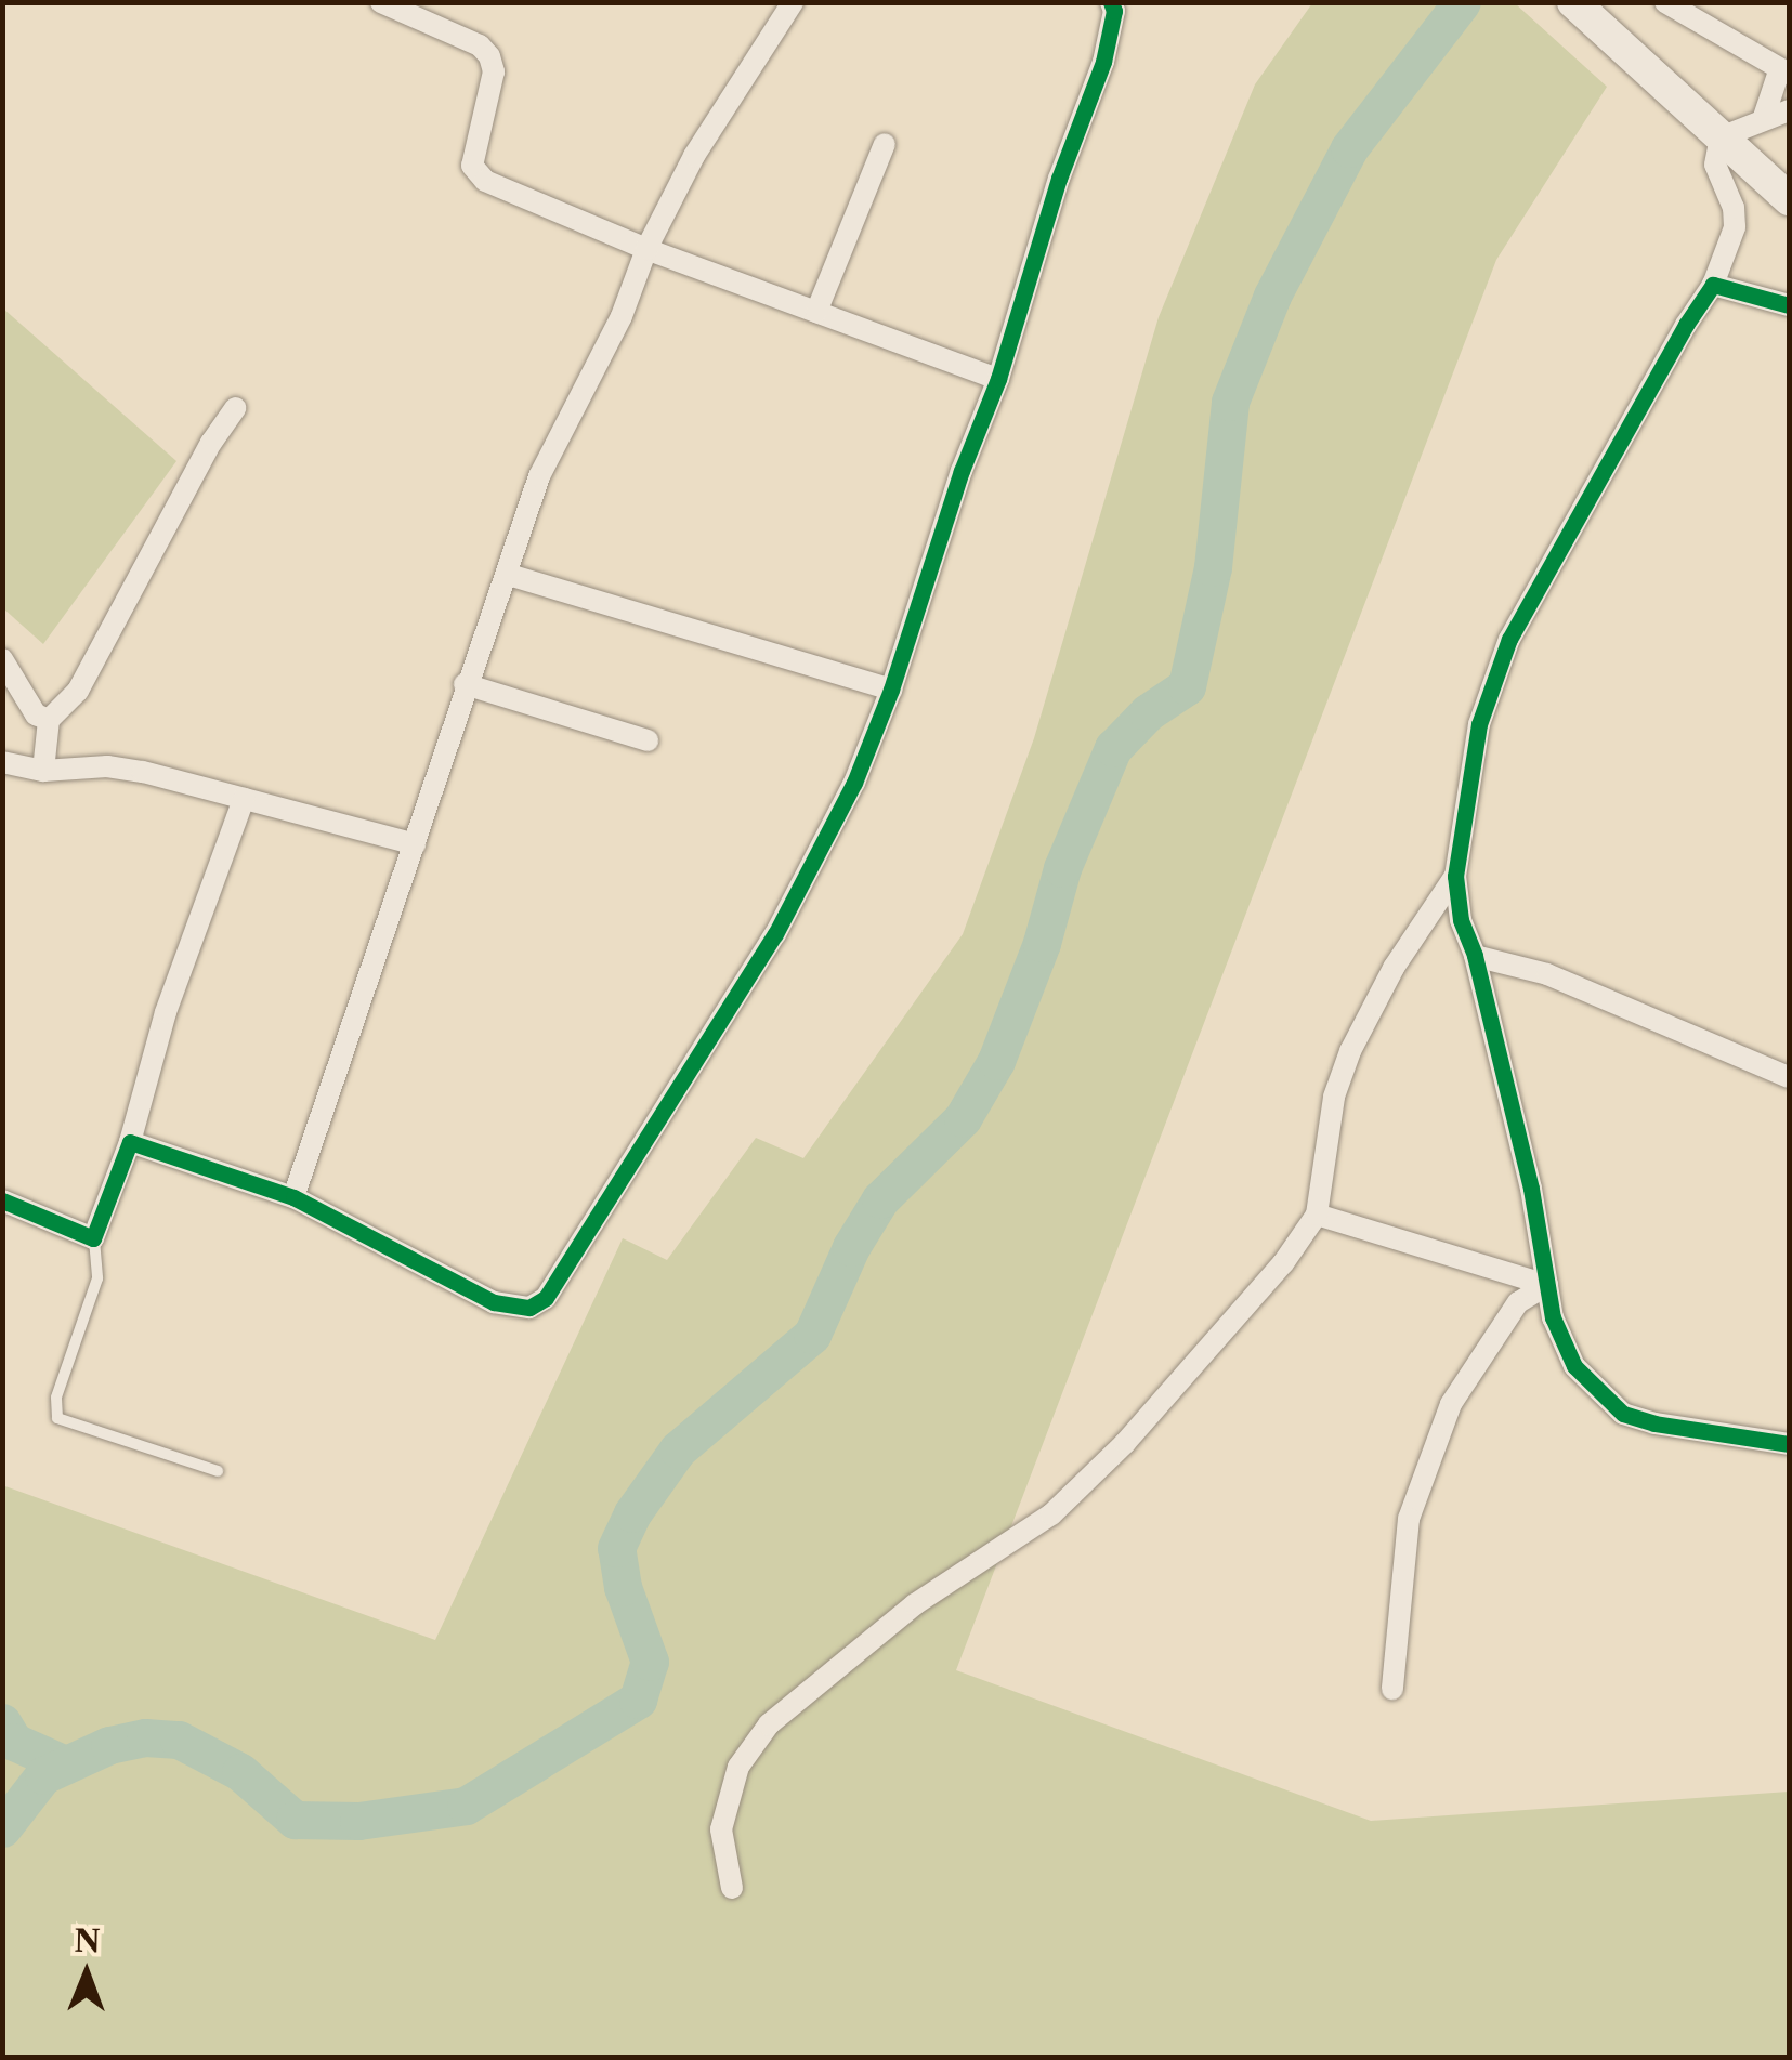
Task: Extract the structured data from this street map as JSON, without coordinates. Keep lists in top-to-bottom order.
{
  "north": "top"
}
